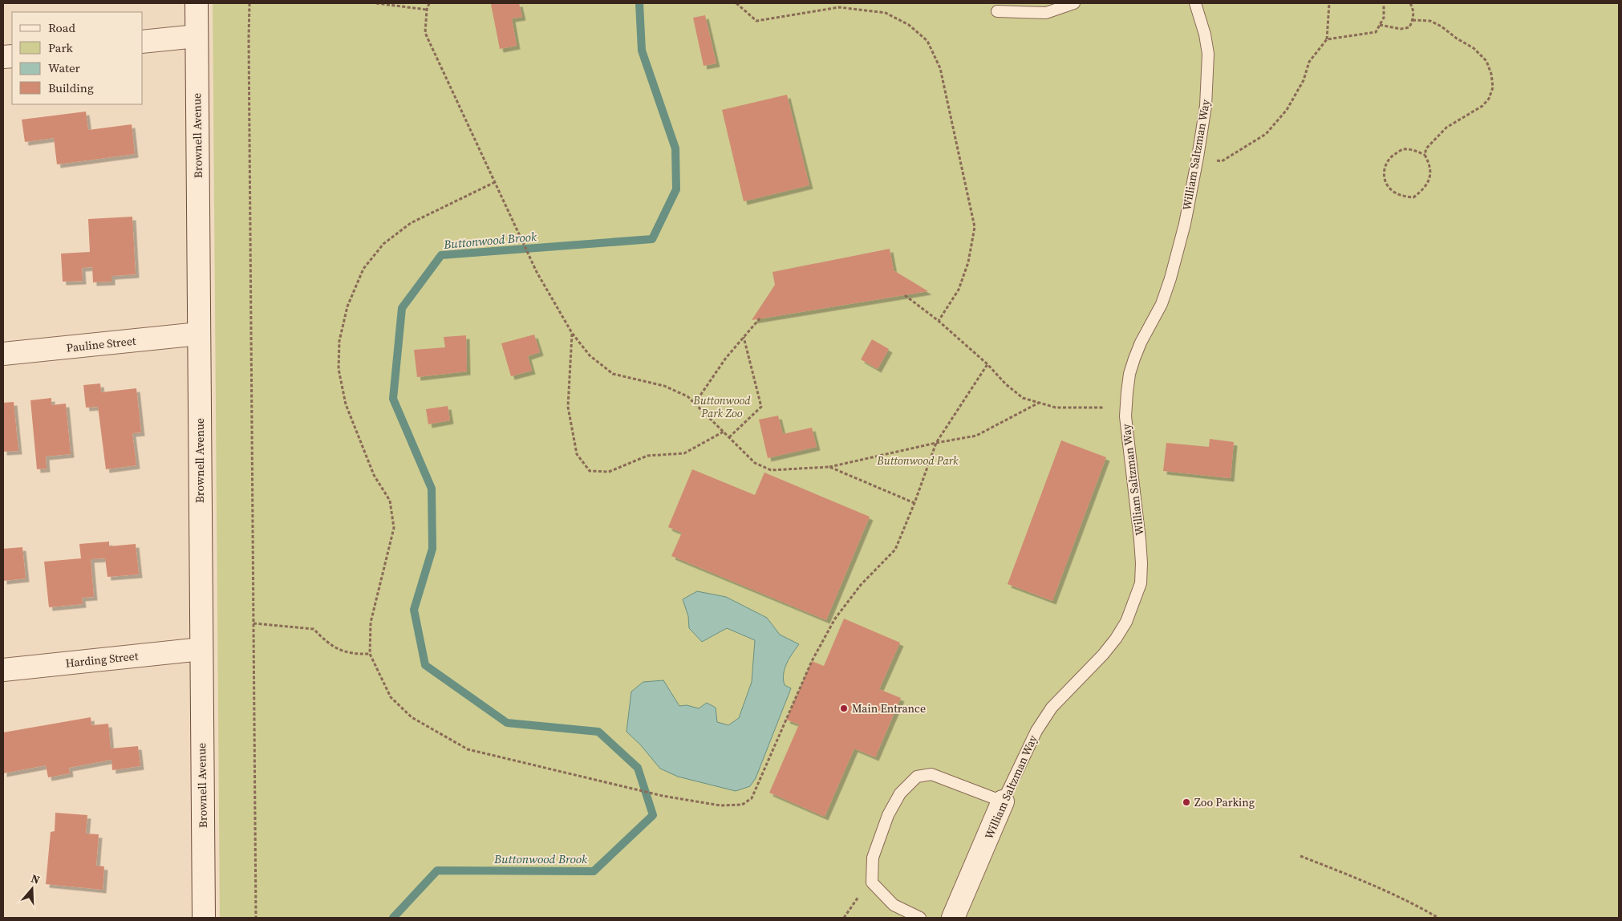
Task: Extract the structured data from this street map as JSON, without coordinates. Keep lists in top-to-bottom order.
{
  "streets": {
    "main road": [
      "Brownell Avenue",
      "William Saltzman Way",
      "Pauline Street",
      "Harding Street"
    ]
  },
  "crossings": [
    ["Brownell Avenue", "Pauline Street"],
    ["Brownell Avenue", "Harding Street"]
  ],
  "water": ["Buttonwood Brook"],
  "parks": ["Buttonwood Park Zoo", "Buttonwood Park"],
  "places": ["Main Entrance", "Zoo Parking"],
  "legend": [
    "Road",
    "Park",
    "Water",
    "Building"
  ],
  "north": "top"
}
